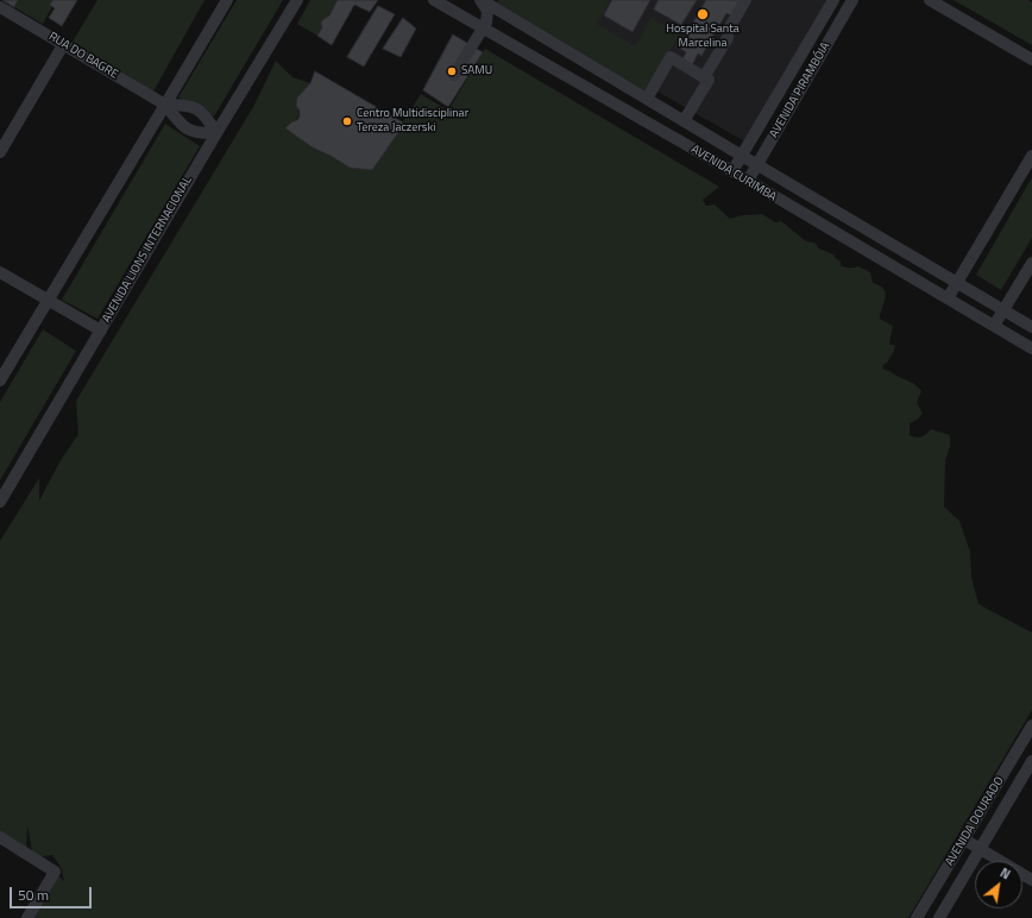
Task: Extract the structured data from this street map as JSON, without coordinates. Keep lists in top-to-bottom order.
{
  "streets": {
    "street": [
      "RUA DO BAGRE",
      "AVENIDA PIRAMBÓIA",
      "AVENIDA CURIMBA",
      "AVENIDA LIONS INTERNACIONAL",
      "AVENIDA DOURADO"
    ]
  },
  "crossings": [
    ["RUA DO BAGRE", "AVENIDA LIONS INTERNACIONAL"],
    ["AVENIDA PIRAMBÓIA", "AVENIDA CURIMBA"]
  ],
  "places": ["Hospital Santa Marcelina", "SAMU", "Centro Multidisciplinar Tereza Jaczerski"],
  "scale_bar": "50 m",
  "north": "top right"
}
